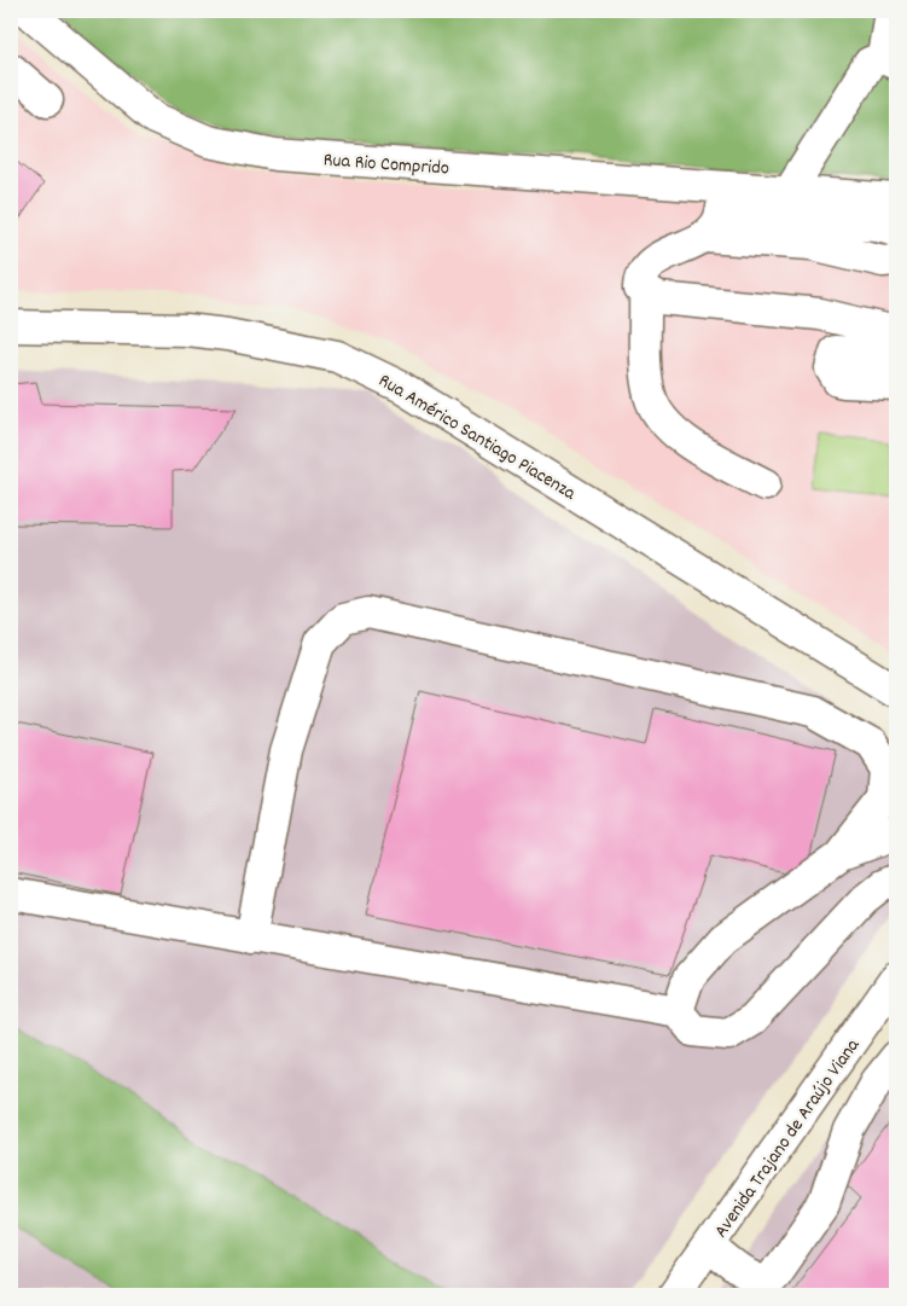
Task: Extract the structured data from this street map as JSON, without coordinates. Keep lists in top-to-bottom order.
{
  "streets": {
    "street": ["Rua Rio Comprido", "Rua Américo Santiago Piacenza", "Avenida Trajano de Araújo Viana"]
  }
}
